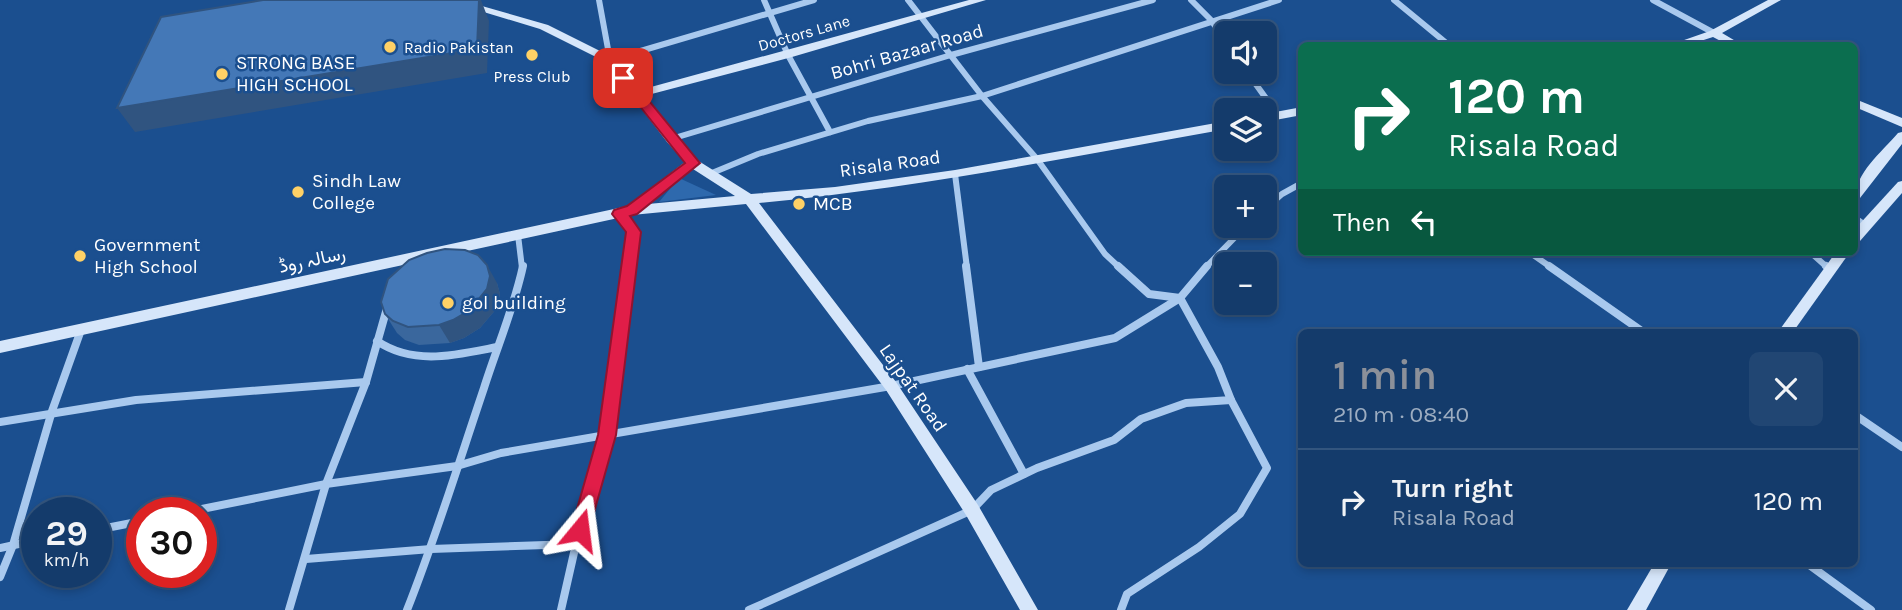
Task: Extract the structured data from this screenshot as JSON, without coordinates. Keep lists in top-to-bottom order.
{
  "streets": {
    "street": [
      "Doctors Lane",
      "Bohri Bazaar Road",
      "Risala Road",
      "رسالہ روڈ",
      "Lajpat Road"
    ]
  },
  "crossings": [
    ["Doctors Lane", "Lajpat Road"],
    ["Bohri Bazaar Road", "Lajpat Road"],
    ["Risala Road", "رسالہ روڈ"],
    ["Risala Road", "Lajpat Road"]
  ],
  "places": [
    "Radio Pakistan",
    "Press Club",
    "STRONG BASE HIGH SCHOOL",
    "Sindh Law College",
    "MCB",
    "Government High School",
    "gol building"
  ],
  "page": {
    "map_buttons": ["+", "−"],
    "turn": ["120 m", "Risala Road"],
    "then": "Then",
    "heading": ["1 min", "210 m · 08:40"],
    "list": [
      {
        "name": "Turn right",
        "note": "Risala Road",
        "value": "120 m"
      }
    ],
    "speed": "29 km/h",
    "limit": "30"
  }
}
